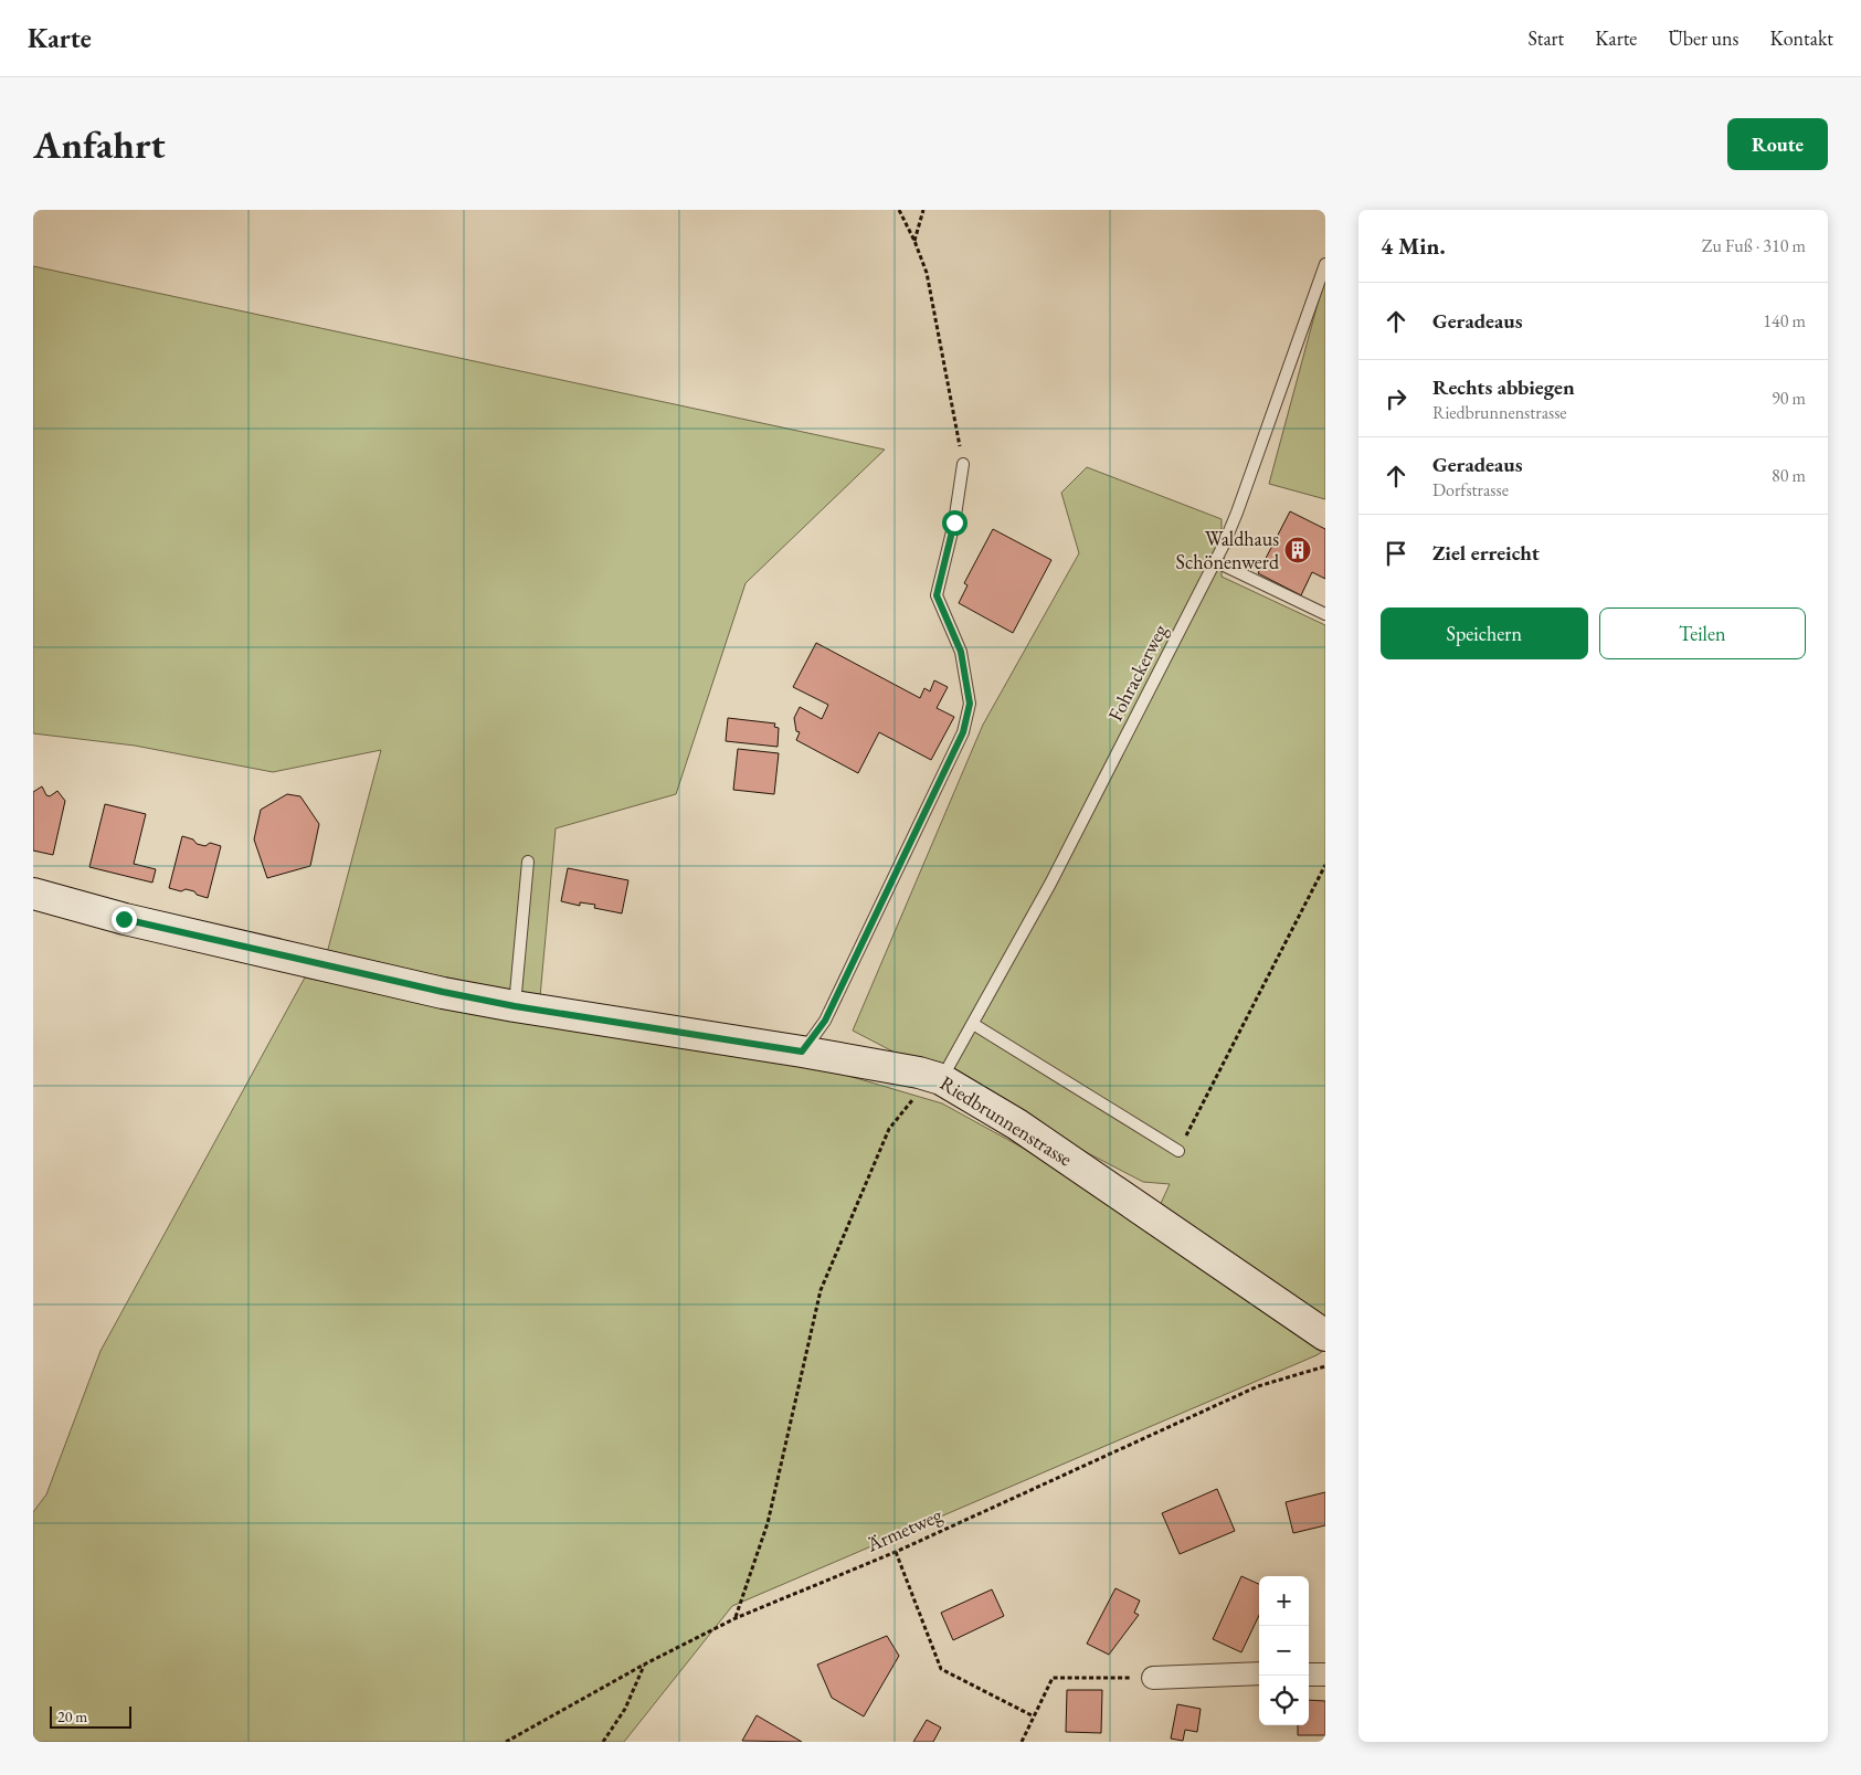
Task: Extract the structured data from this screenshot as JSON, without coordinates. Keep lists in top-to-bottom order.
{
  "streets": {
    "street": ["Riedbrunnenstrasse"],
    "lane": ["Fohrackerweg"],
    "path": ["Ärmetweg"]
  },
  "crossings": [
    ["Fohrackerweg", "Riedbrunnenstrasse"]
  ],
  "places": {
    "building": ["Waldhaus Schönenwerd"]
  },
  "scale_bar": "20 m",
  "page": {
    "header": "Karte",
    "nav": [
      "Start",
      "Karte",
      "Über uns",
      "Kontakt"
    ],
    "buttons": [
      "Route",
      ["Speichern", "Teilen"]
    ],
    "title": "Anfahrt",
    "heading": ["4 Min.", "Zu Fuß · 310 m"],
    "list": [
      ["Geradeaus", "140 m"],
      ["Rechts abbiegen", "Riedbrunnenstrasse", "90 m"],
      ["Geradeaus", "Dorfstrasse", "80 m"],
      "Ziel erreicht"
    ],
    "map_buttons": ["+", "−"],
    "scale": "20 m"
  }
}
